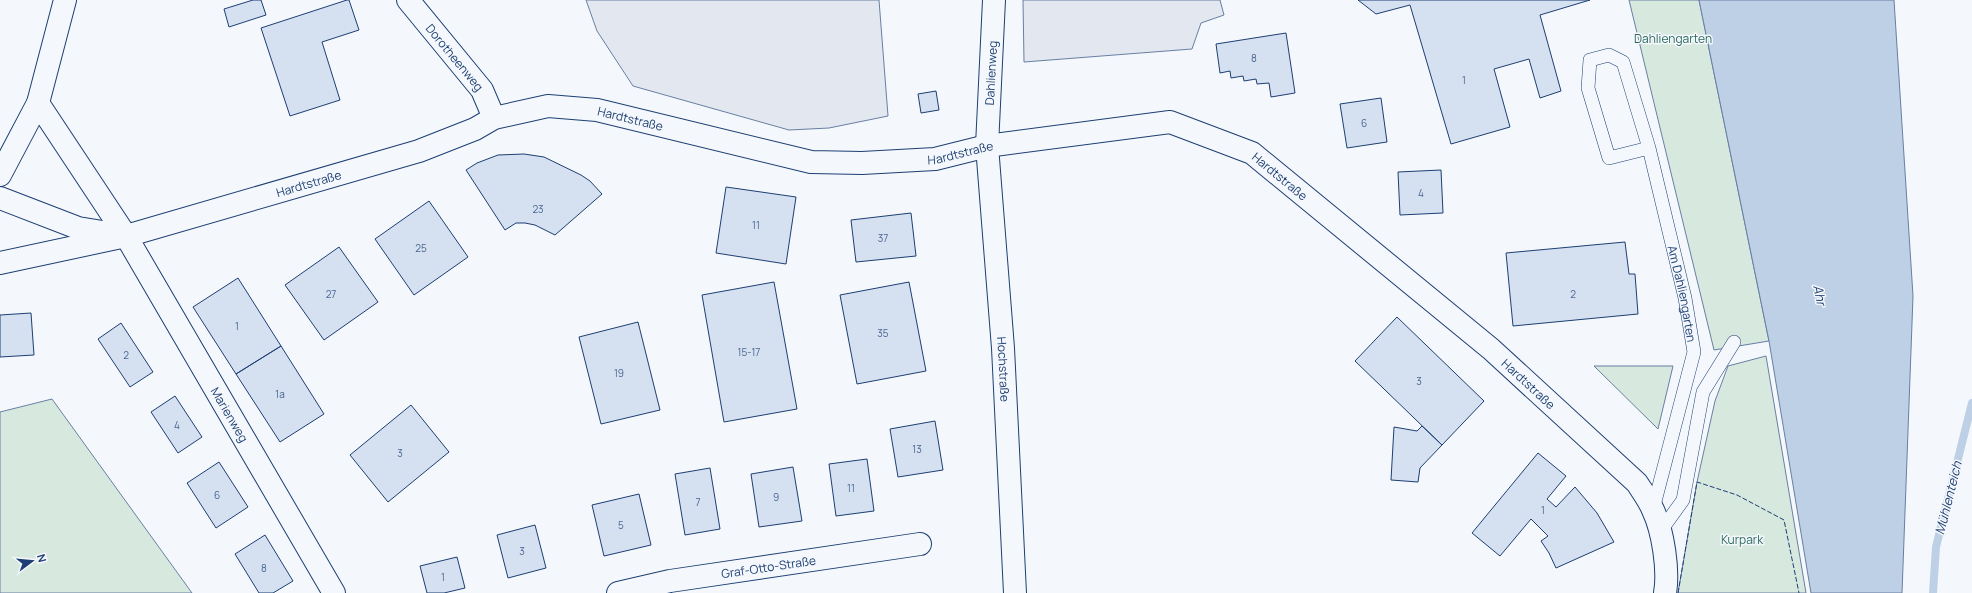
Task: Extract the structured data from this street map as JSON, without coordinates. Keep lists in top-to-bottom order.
{
  "streets": {
    "street": [
      "Dorotheenweg",
      "Dahlienweg",
      "Hardtstraße",
      "Hochstraße",
      "Marienweg",
      "Graf-Otto-Straße"
    ],
    "lane": ["Am Dahliengarten"]
  },
  "crossings": [
    ["Dorotheenweg", "Hardtstraße"],
    ["Dahlienweg", "Hardtstraße"],
    ["Dahlienweg", "Hochstraße"],
    ["Hardtstraße", "Am Dahliengarten"],
    ["Hardtstraße", "Hochstraße"],
    ["Hardtstraße", "Marienweg"]
  ],
  "water": ["Ahr", "Mühlenteich"],
  "parks": ["Dahliengarten", "Kurpark"],
  "house_numbers": [
    "8",
    "1",
    "6",
    "4",
    "23",
    "11",
    "37",
    "25",
    "27",
    "2",
    "1",
    "35",
    "15-17",
    "2",
    "19",
    "3",
    "1a",
    "4",
    "13",
    "3",
    "11",
    "6",
    "9",
    "7",
    "1",
    "5",
    "3",
    "8",
    "1"
  ],
  "north": "right"
}
